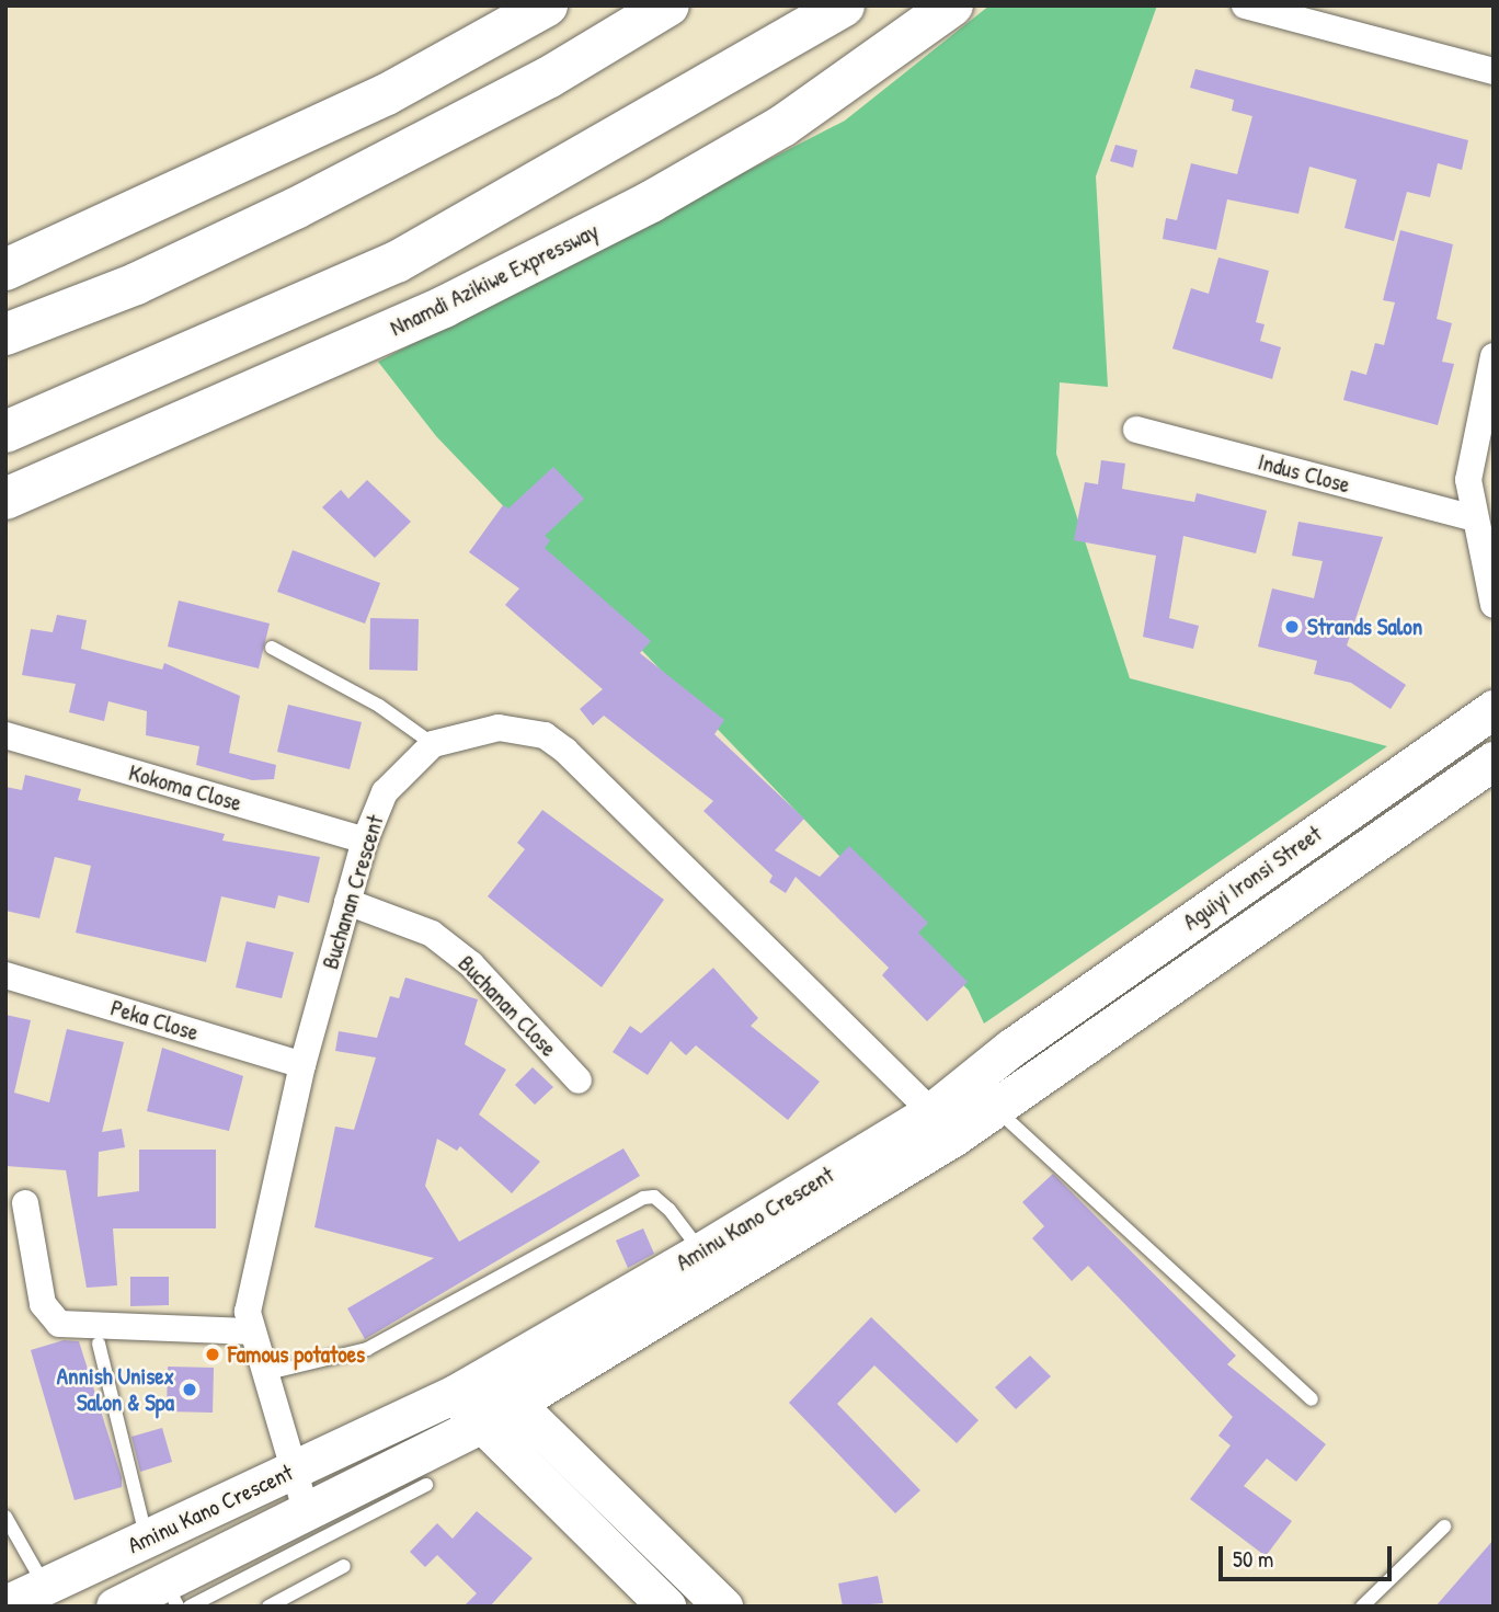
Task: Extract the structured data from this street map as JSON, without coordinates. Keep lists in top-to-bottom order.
{
  "streets": {
    "highway": ["Nnamdi Azikiwe Expressway"],
    "main road": ["Aguiyi Ironsi Street", "Aminu Kano Crescent"],
    "street": [
      "Indus Close",
      "Kokoma Close",
      "Buchanan Crescent",
      "Buchanan Close",
      "Peka Close"
    ]
  },
  "crossings": [
    ["Kokoma Close", "Buchanan Crescent"],
    ["Aguiyi Ironsi Street", "Aminu Kano Crescent"],
    ["Buchanan Crescent", "Buchanan Close"],
    ["Buchanan Crescent", "Peka Close"],
    ["Buchanan Crescent", "Aminu Kano Crescent"]
  ],
  "places": ["Strands Salon", "Famous potatoes", "Annish Unisex Salon & Spa"],
  "scale_bar": "50 m"
}
